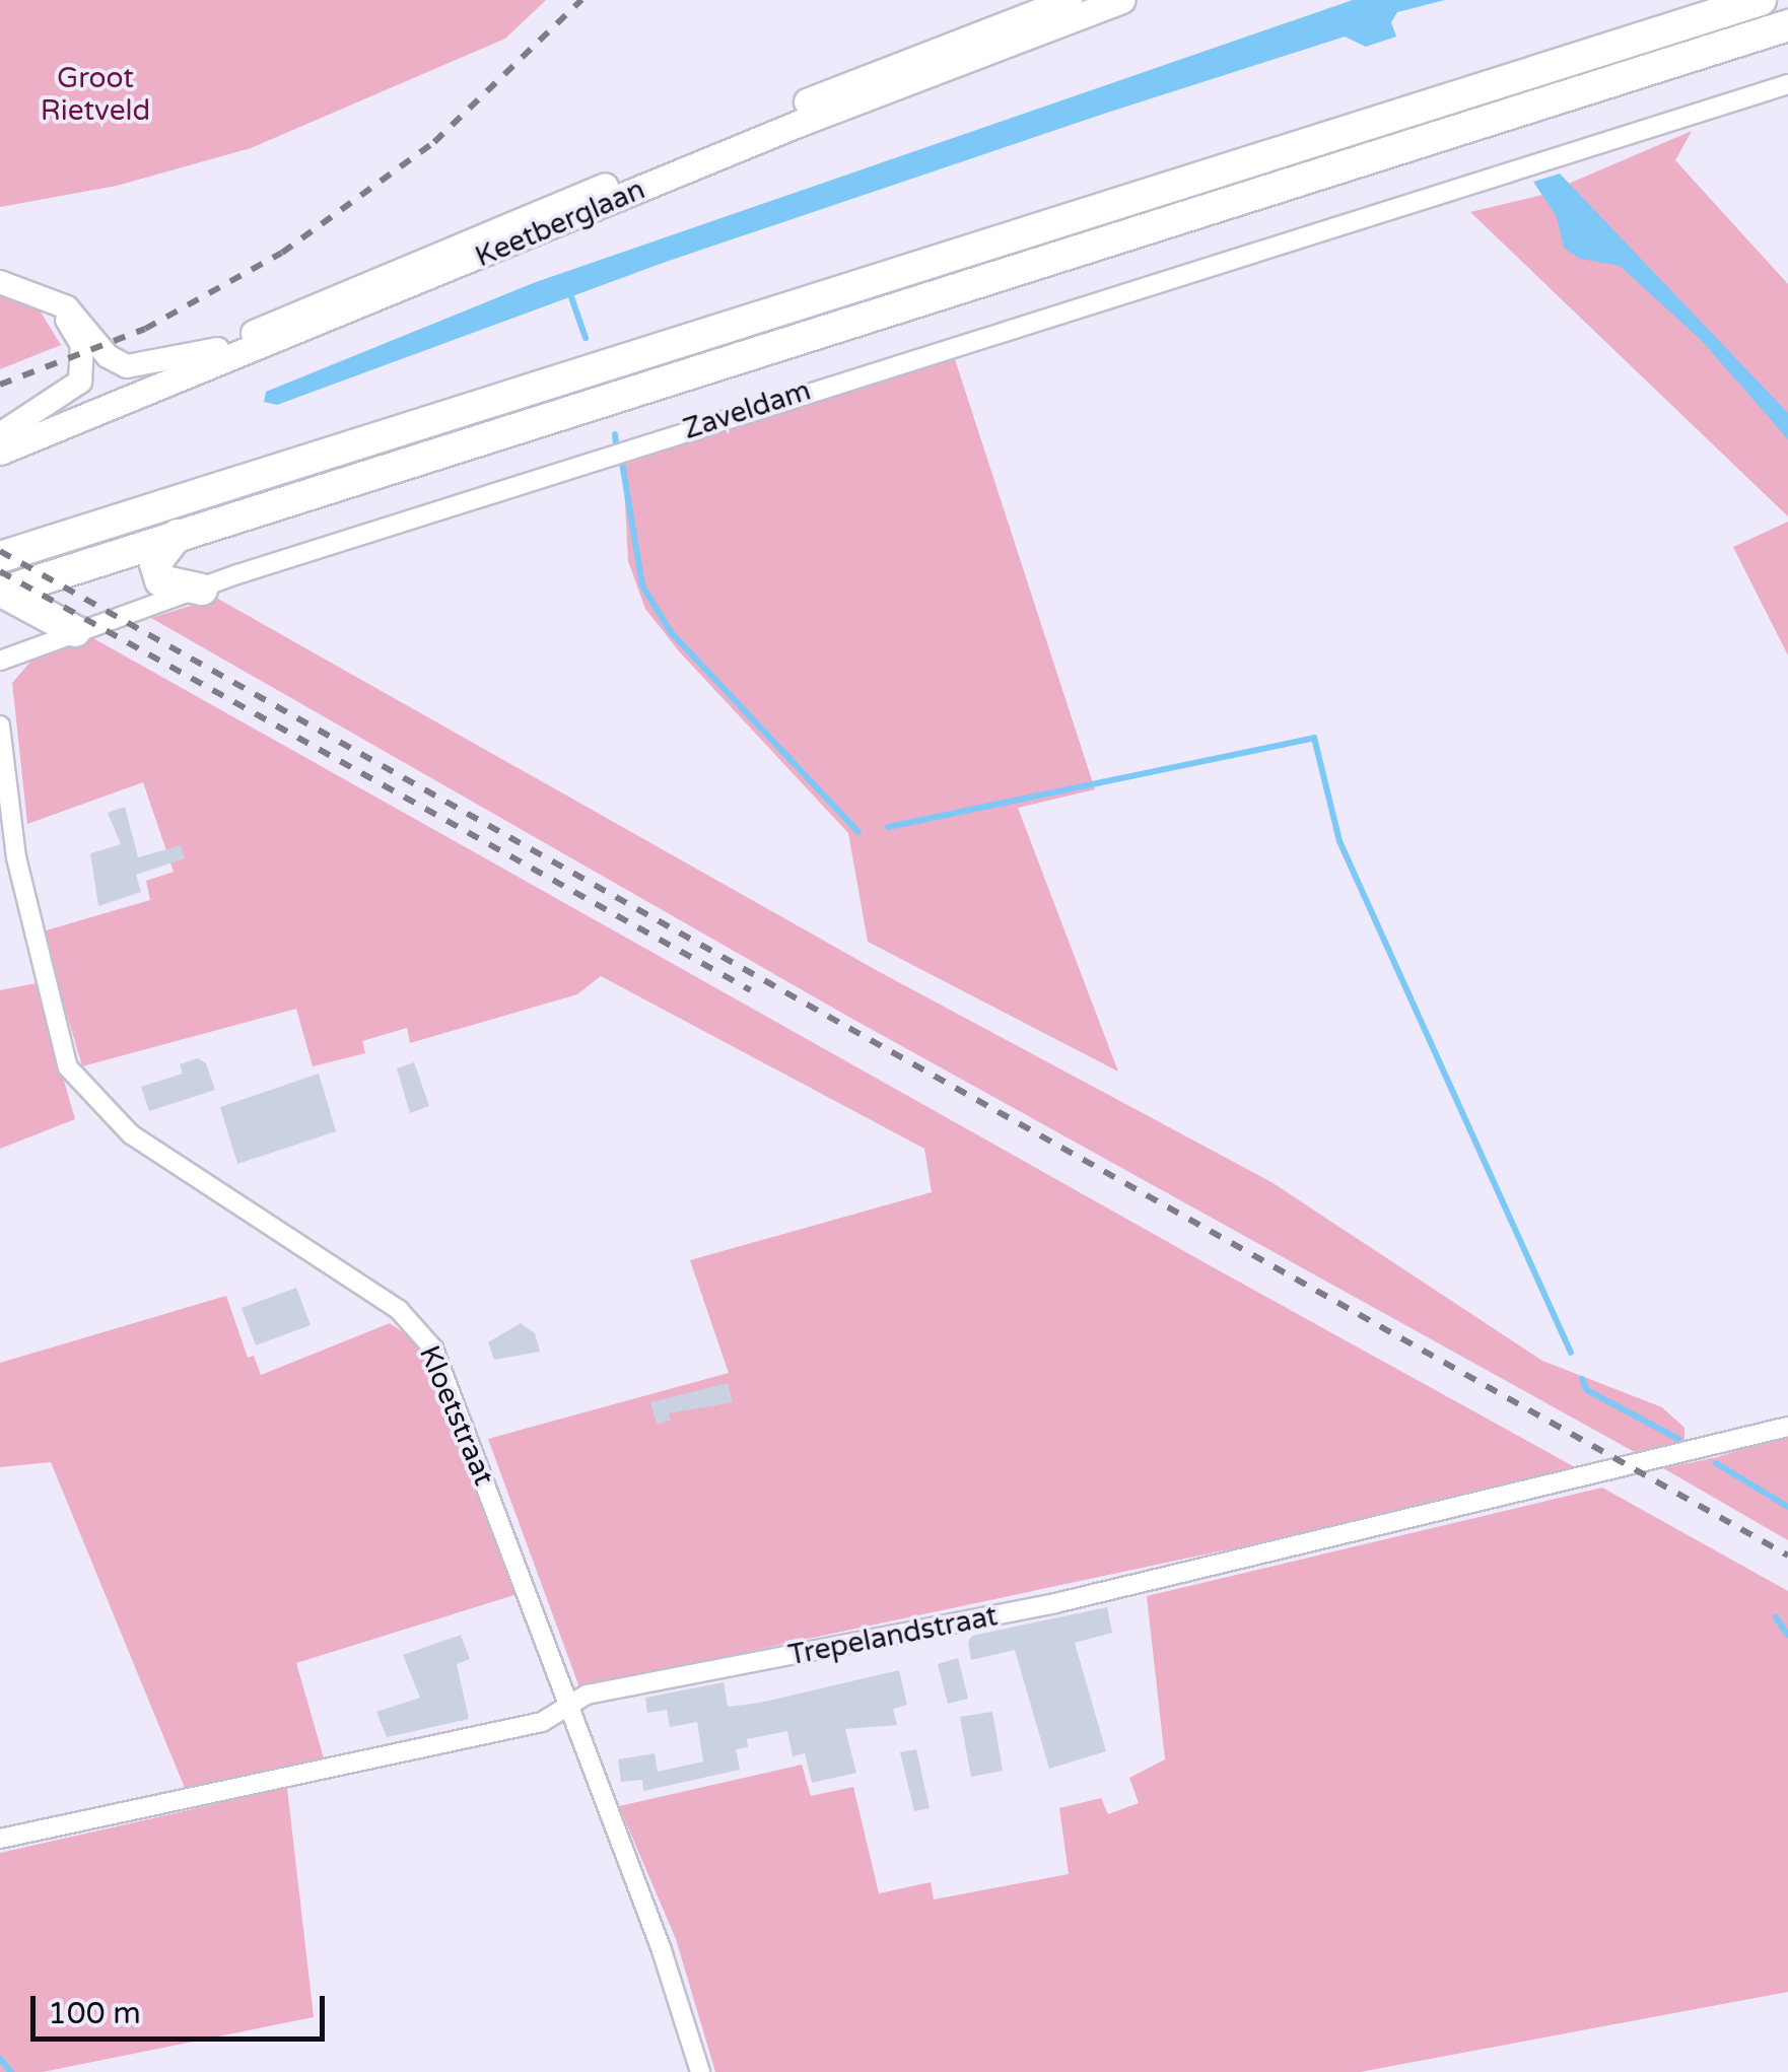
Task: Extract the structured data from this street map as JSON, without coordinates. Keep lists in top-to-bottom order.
{
  "streets": {
    "main road": ["Keetberglaan"],
    "street": ["Zaveldam", "Kloetstraat", "Trepelandstraat"]
  },
  "crossings": [
    ["Kloetstraat", "Trepelandstraat"]
  ],
  "parks": ["Groot Rietveld"],
  "scale_bar": "100 m"
}
